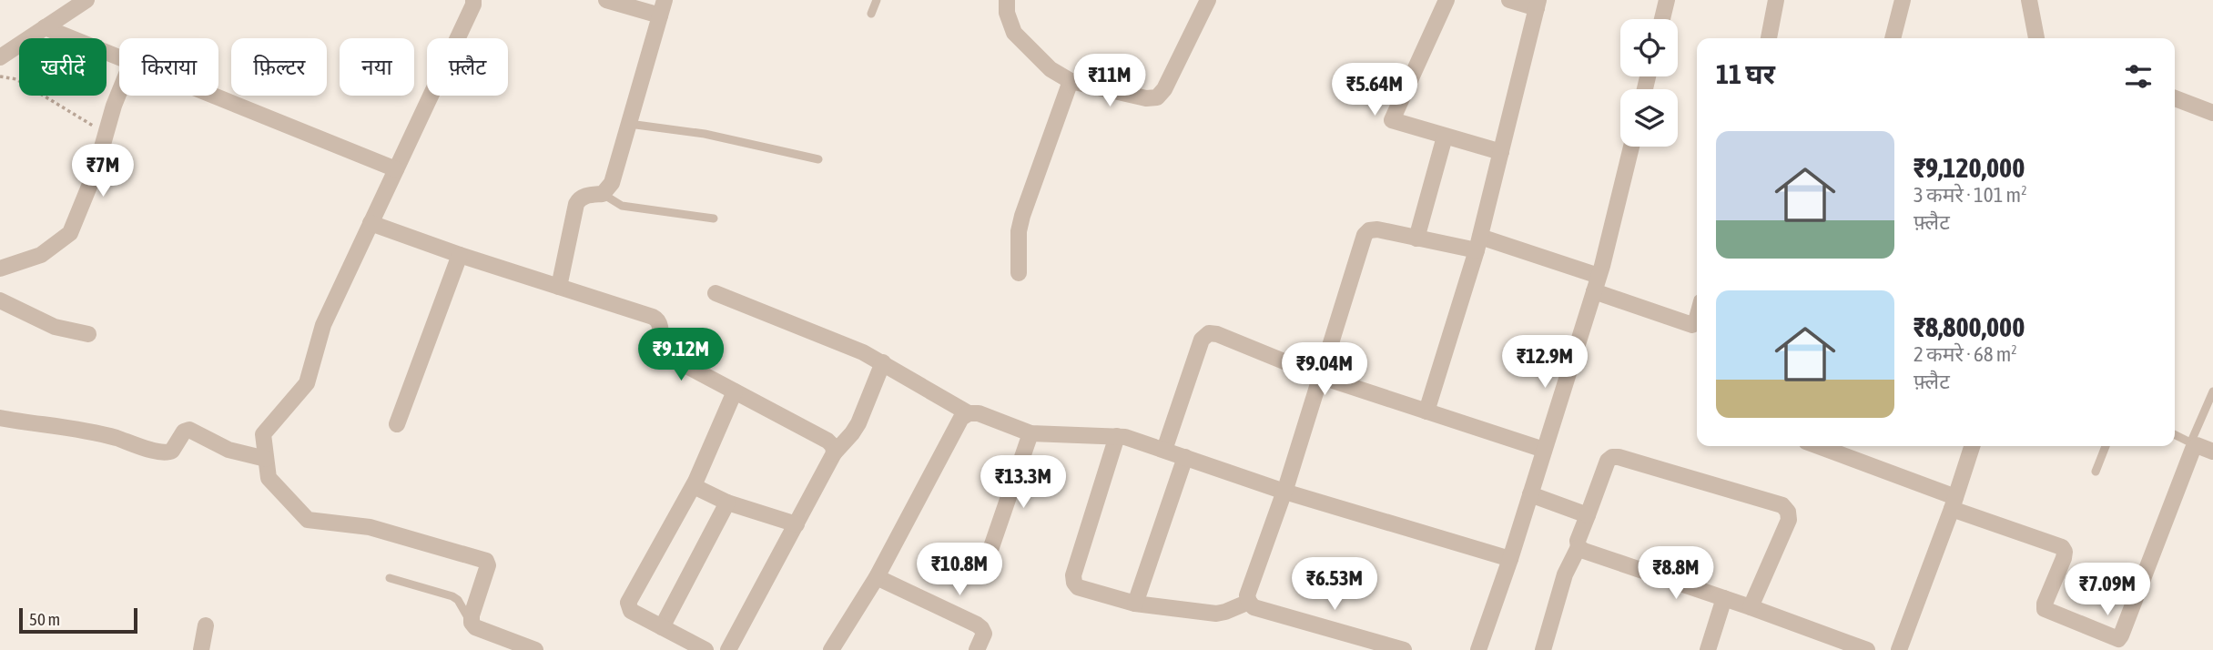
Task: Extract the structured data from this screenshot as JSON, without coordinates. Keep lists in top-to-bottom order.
{
  "scale_bar": "50 m",
  "page": {
    "chip": [
      "खरीदें",
      "किराया",
      "फ़िल्टर",
      "नया",
      "फ़्लैट"
    ],
    "heading": "11 घर",
    "price": [
      "₹11M",
      "₹5.64M",
      "₹7M",
      "₹9.12M",
      "₹12.9M",
      "₹9.04M",
      "₹13.3M",
      "₹10.8M",
      "₹8.8M",
      "₹6.53M",
      "₹7.09M"
    ],
    "list": [
      {
        "name": "₹9,120,000",
        "note": "3 कमरे · 101 m² · फ़्लैट"
      },
      {
        "name": "₹8,800,000",
        "note": "2 कमरे · 68 m² · फ़्लैट"
      }
    ],
    "scale": "50 m"
  }
}
